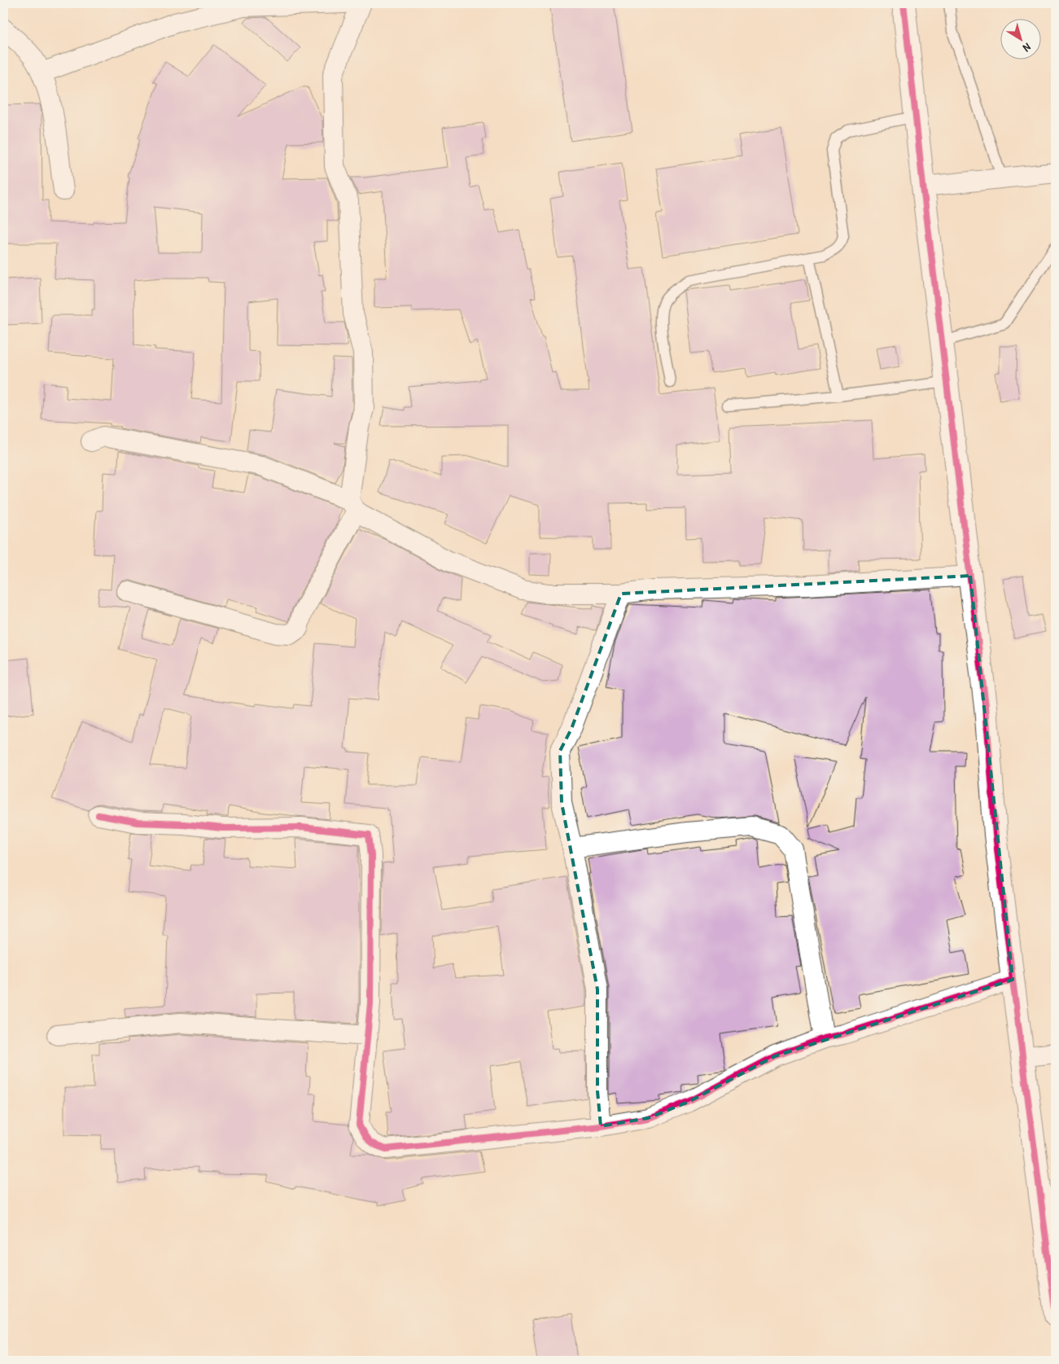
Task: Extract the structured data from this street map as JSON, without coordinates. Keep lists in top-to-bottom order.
{
  "north": "bottom right"
}
